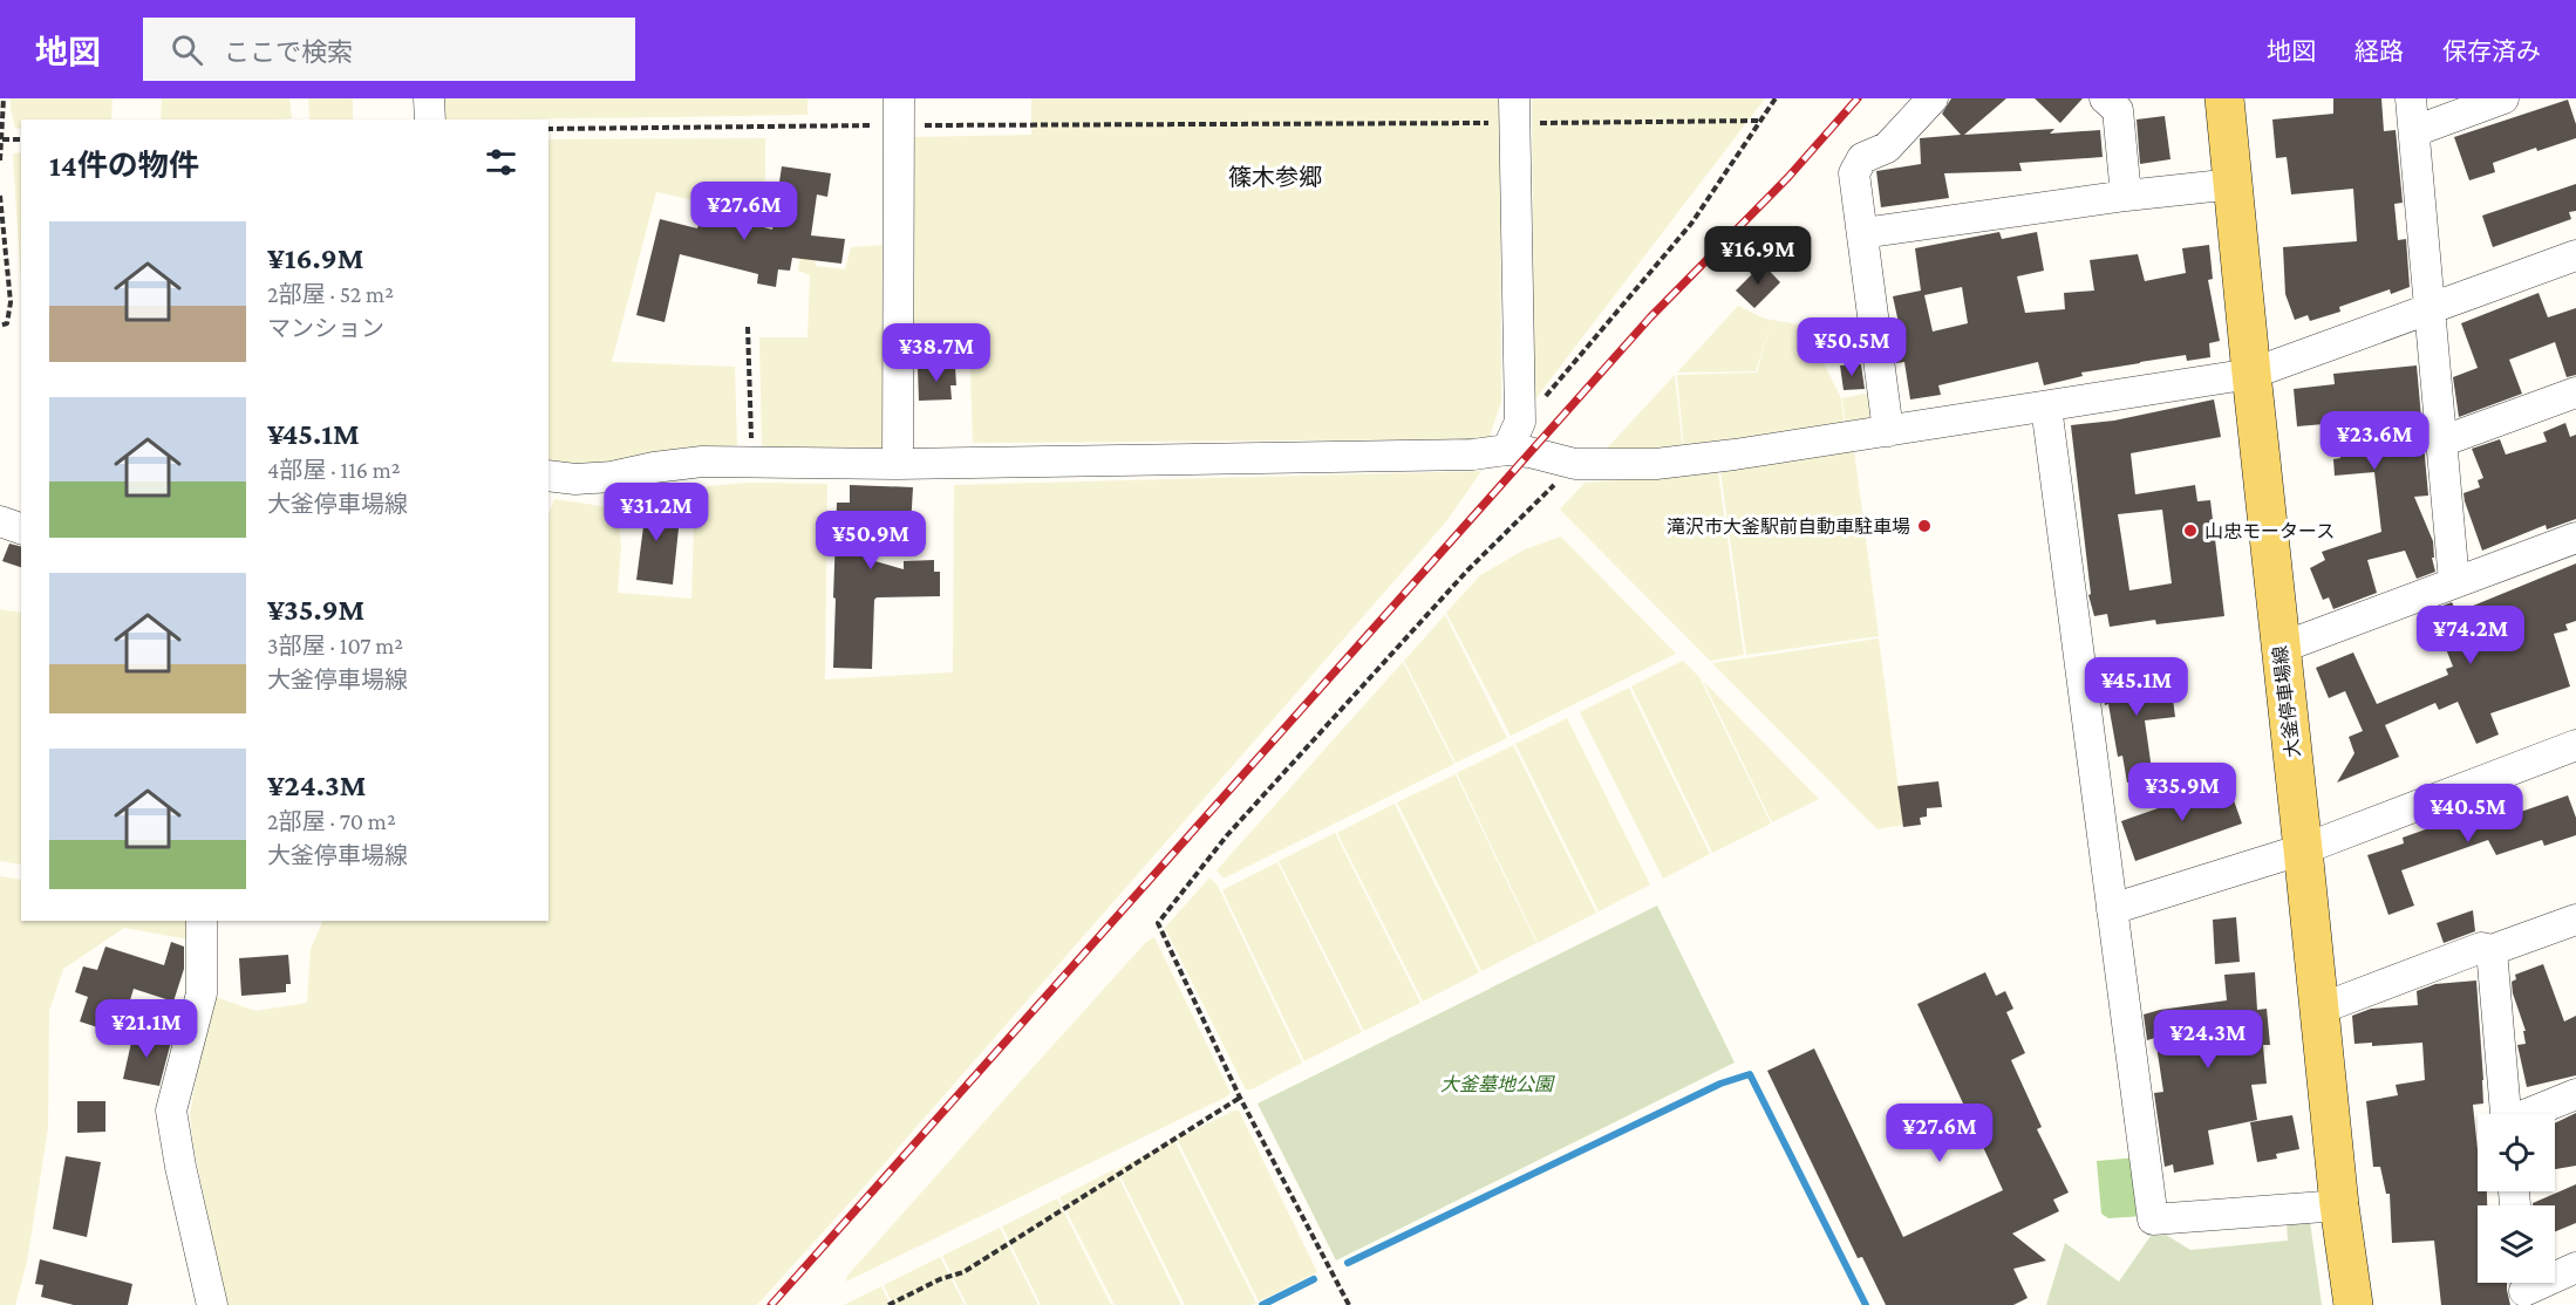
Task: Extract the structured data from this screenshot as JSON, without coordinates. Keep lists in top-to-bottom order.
{
  "streets": {
    "main road": ["大釜停車場線"]
  },
  "districts": ["篠木参郷"],
  "parks": ["大釜墓地公園"],
  "places": ["滝沢市大釜駅前自動車駐車場", "山忠モータース"],
  "page": {
    "header": "地図",
    "search": "ここで検索",
    "nav": ["地図", "経路", "保存済み"],
    "heading": "14件の物件",
    "price": [
      "¥27.6M",
      "¥16.9M",
      "¥50.5M",
      "¥38.7M",
      "¥23.6M",
      "¥31.2M",
      "¥50.9M",
      "¥74.2M",
      "¥45.1M",
      "¥35.9M",
      "¥40.5M",
      "¥21.1M",
      "¥24.3M",
      "¥27.6M"
    ],
    "list": [
      {
        "name": "¥16.9M",
        "note": "2部屋 · 52 m² · マンション"
      },
      {
        "name": "¥45.1M",
        "note": "4部屋 · 116 m² · 大釜停車場線"
      },
      {
        "name": "¥35.9M",
        "note": "3部屋 · 107 m² · 大釜停車場線"
      },
      {
        "name": "¥24.3M",
        "note": "2部屋 · 70 m² · 大釜停車場線"
      }
    ]
  }
}
